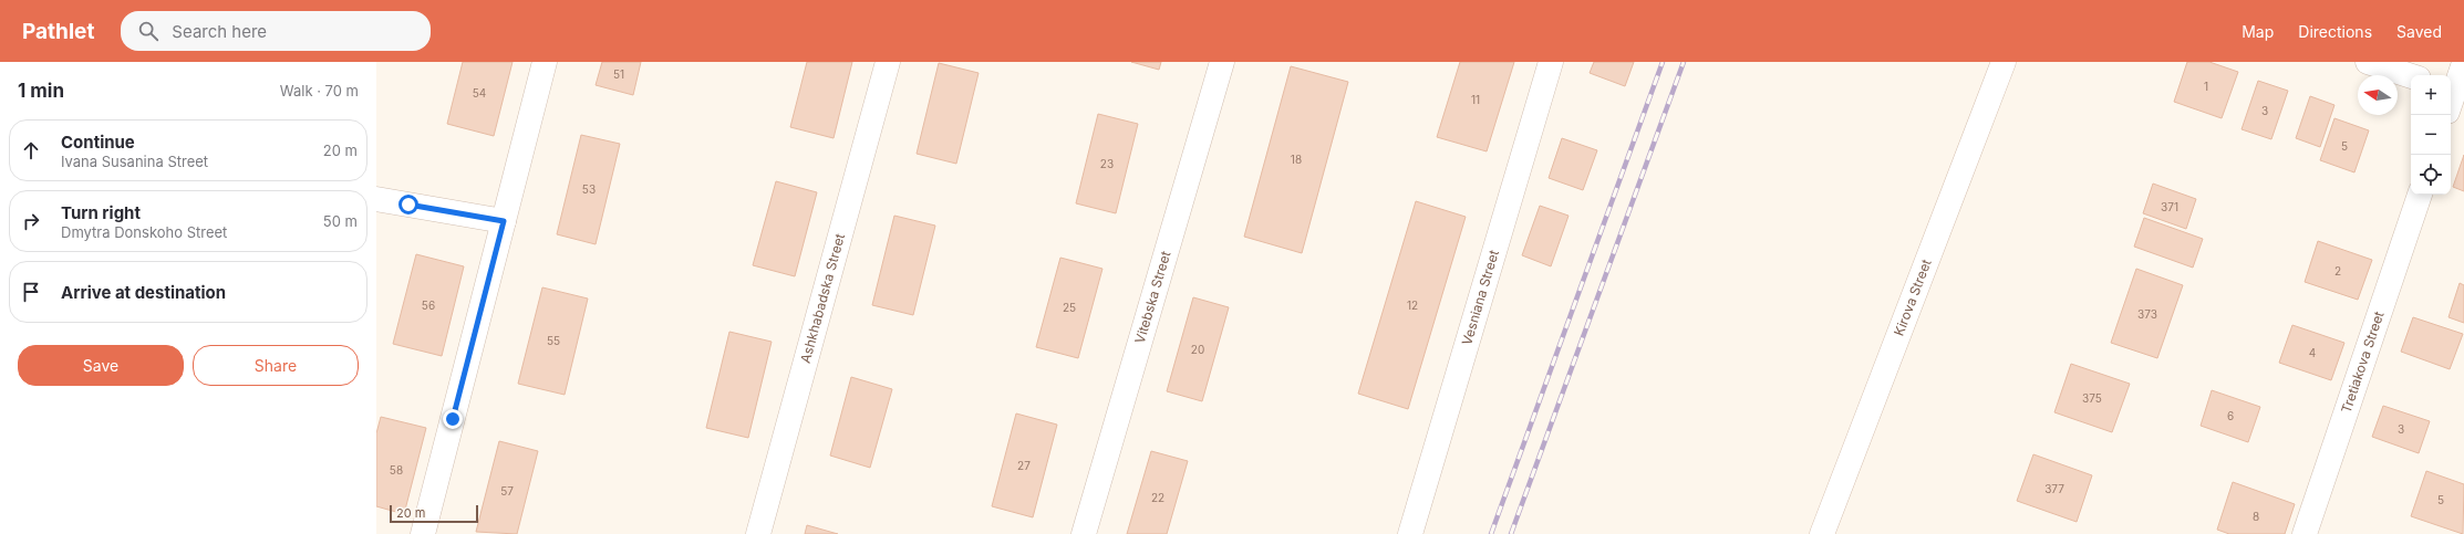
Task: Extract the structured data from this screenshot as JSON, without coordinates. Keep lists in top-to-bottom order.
{
  "streets": {
    "street": [
      "Ashkhabadska Street",
      "Vesniana Street",
      "Vitebska Street",
      "Kirova Street",
      "Tretiakova Street"
    ]
  },
  "house_numbers": [
    "51",
    "1",
    "54",
    "11",
    "3",
    "5",
    "18",
    "23",
    "53",
    "371",
    "2",
    "56",
    "12",
    "25",
    "373",
    "55",
    "20",
    "4",
    "375",
    "6",
    "3",
    "27",
    "58",
    "377",
    "57",
    "22",
    "5",
    "8"
  ],
  "scale_bar": "20 m",
  "north": "left",
  "page": {
    "header": "Pathlet",
    "search": "Search here",
    "nav": ["Map", "Directions", "Saved"],
    "heading": ["1 min", "Walk · 70 m"],
    "map_buttons": ["+", "−"],
    "list": [
      ["Continue", "Ivana Susanina Street", "20 m"],
      ["Turn right", "Dmytra Donskoho Street", "50 m"],
      "Arrive at destination"
    ],
    "buttons": ["Save", "Share"],
    "scale": "20 m"
  }
}
